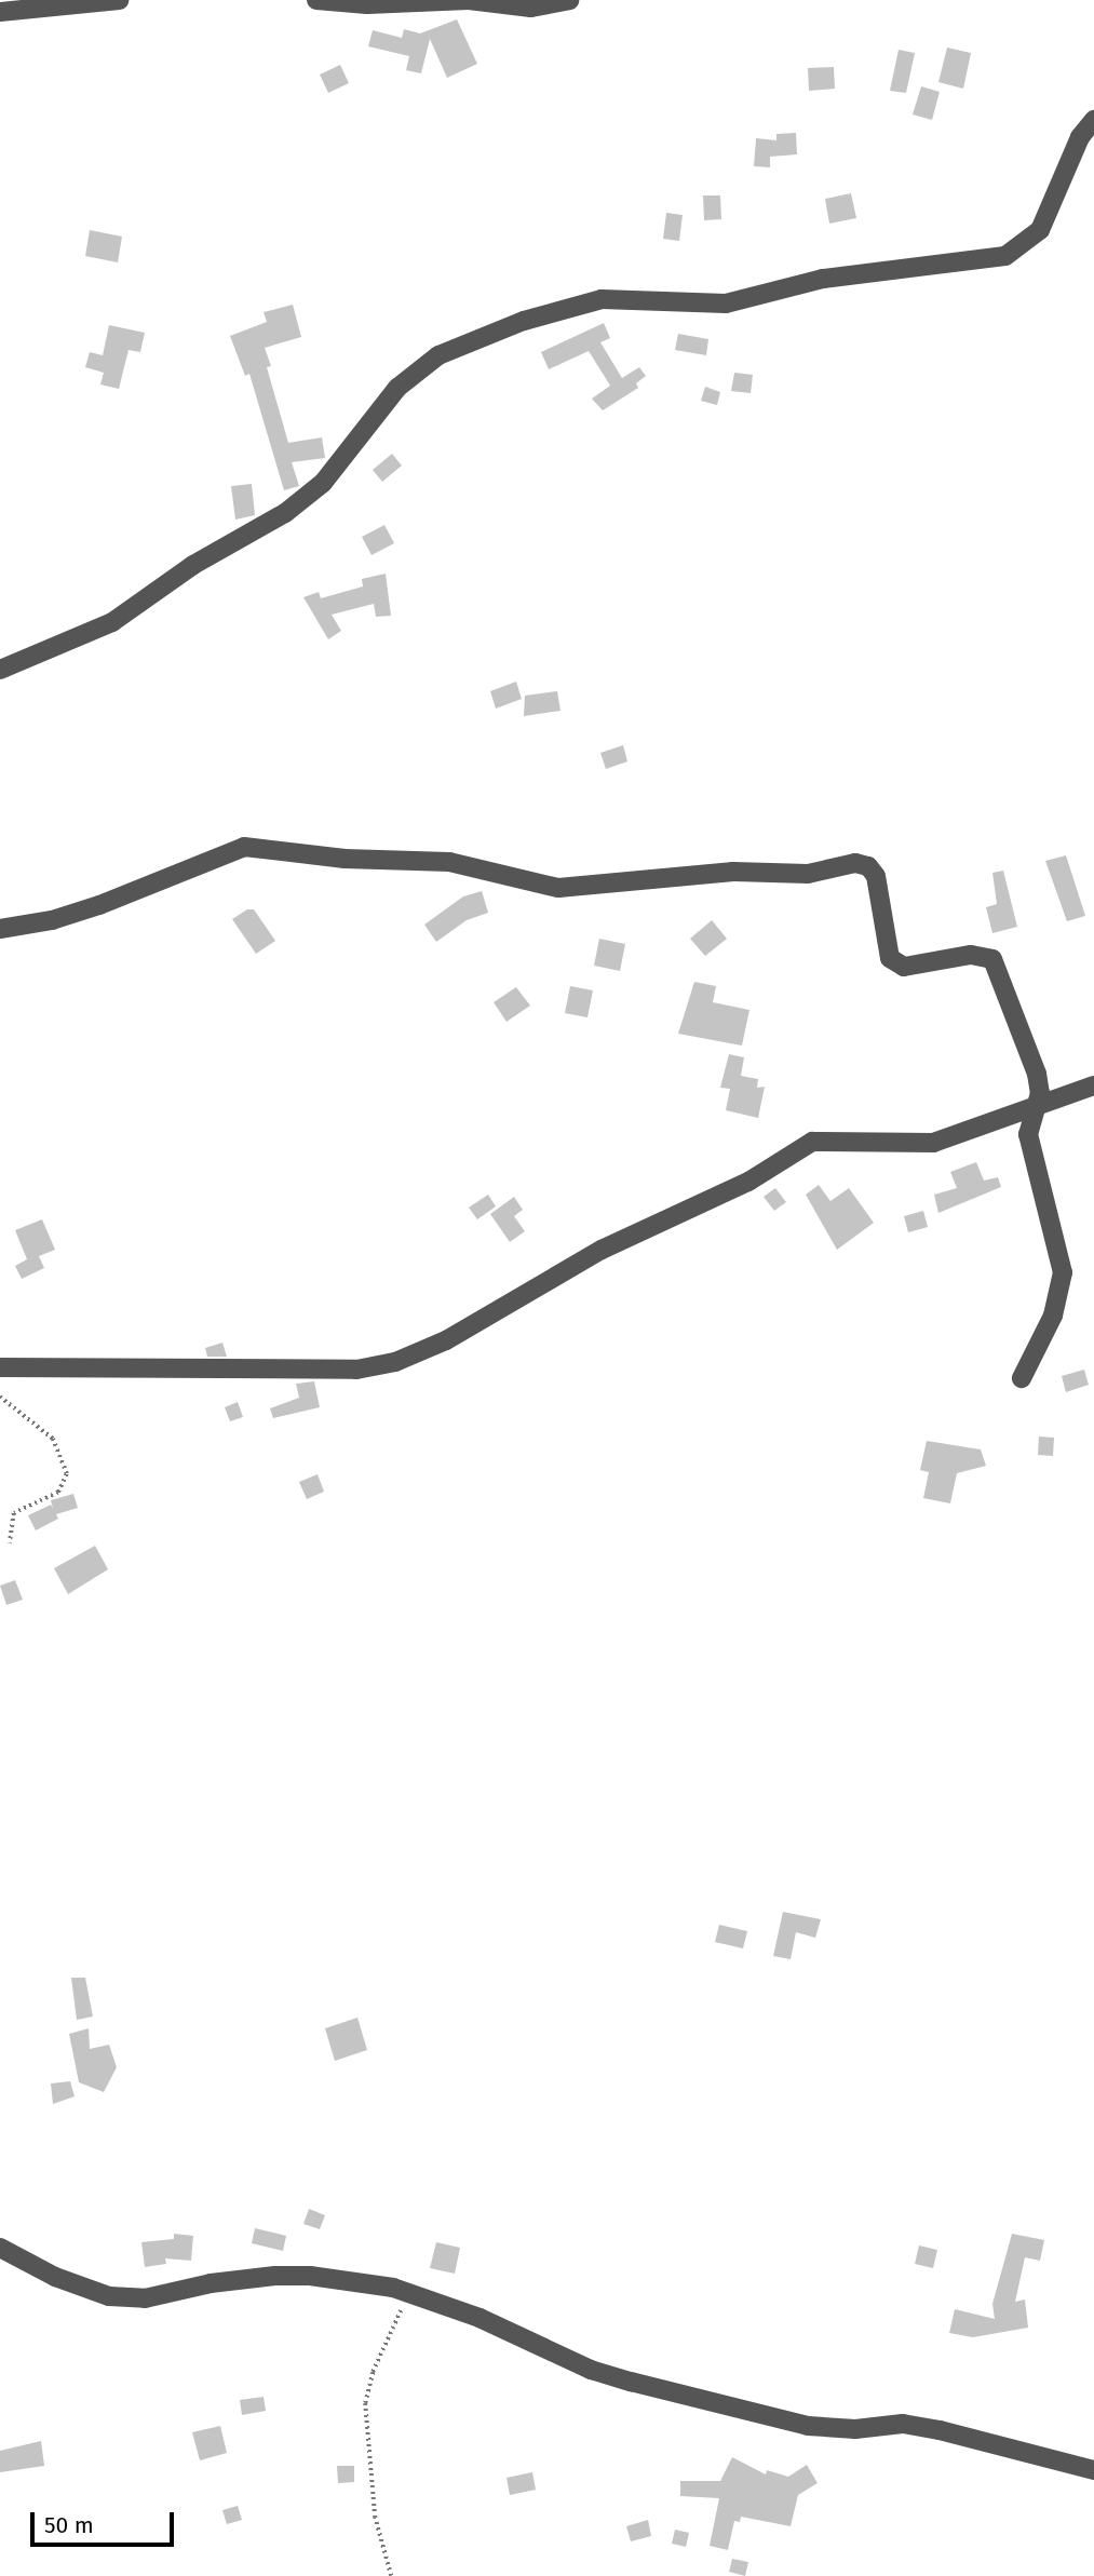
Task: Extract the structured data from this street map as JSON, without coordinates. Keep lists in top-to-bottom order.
{
  "scale_bar": "50 m"
}
